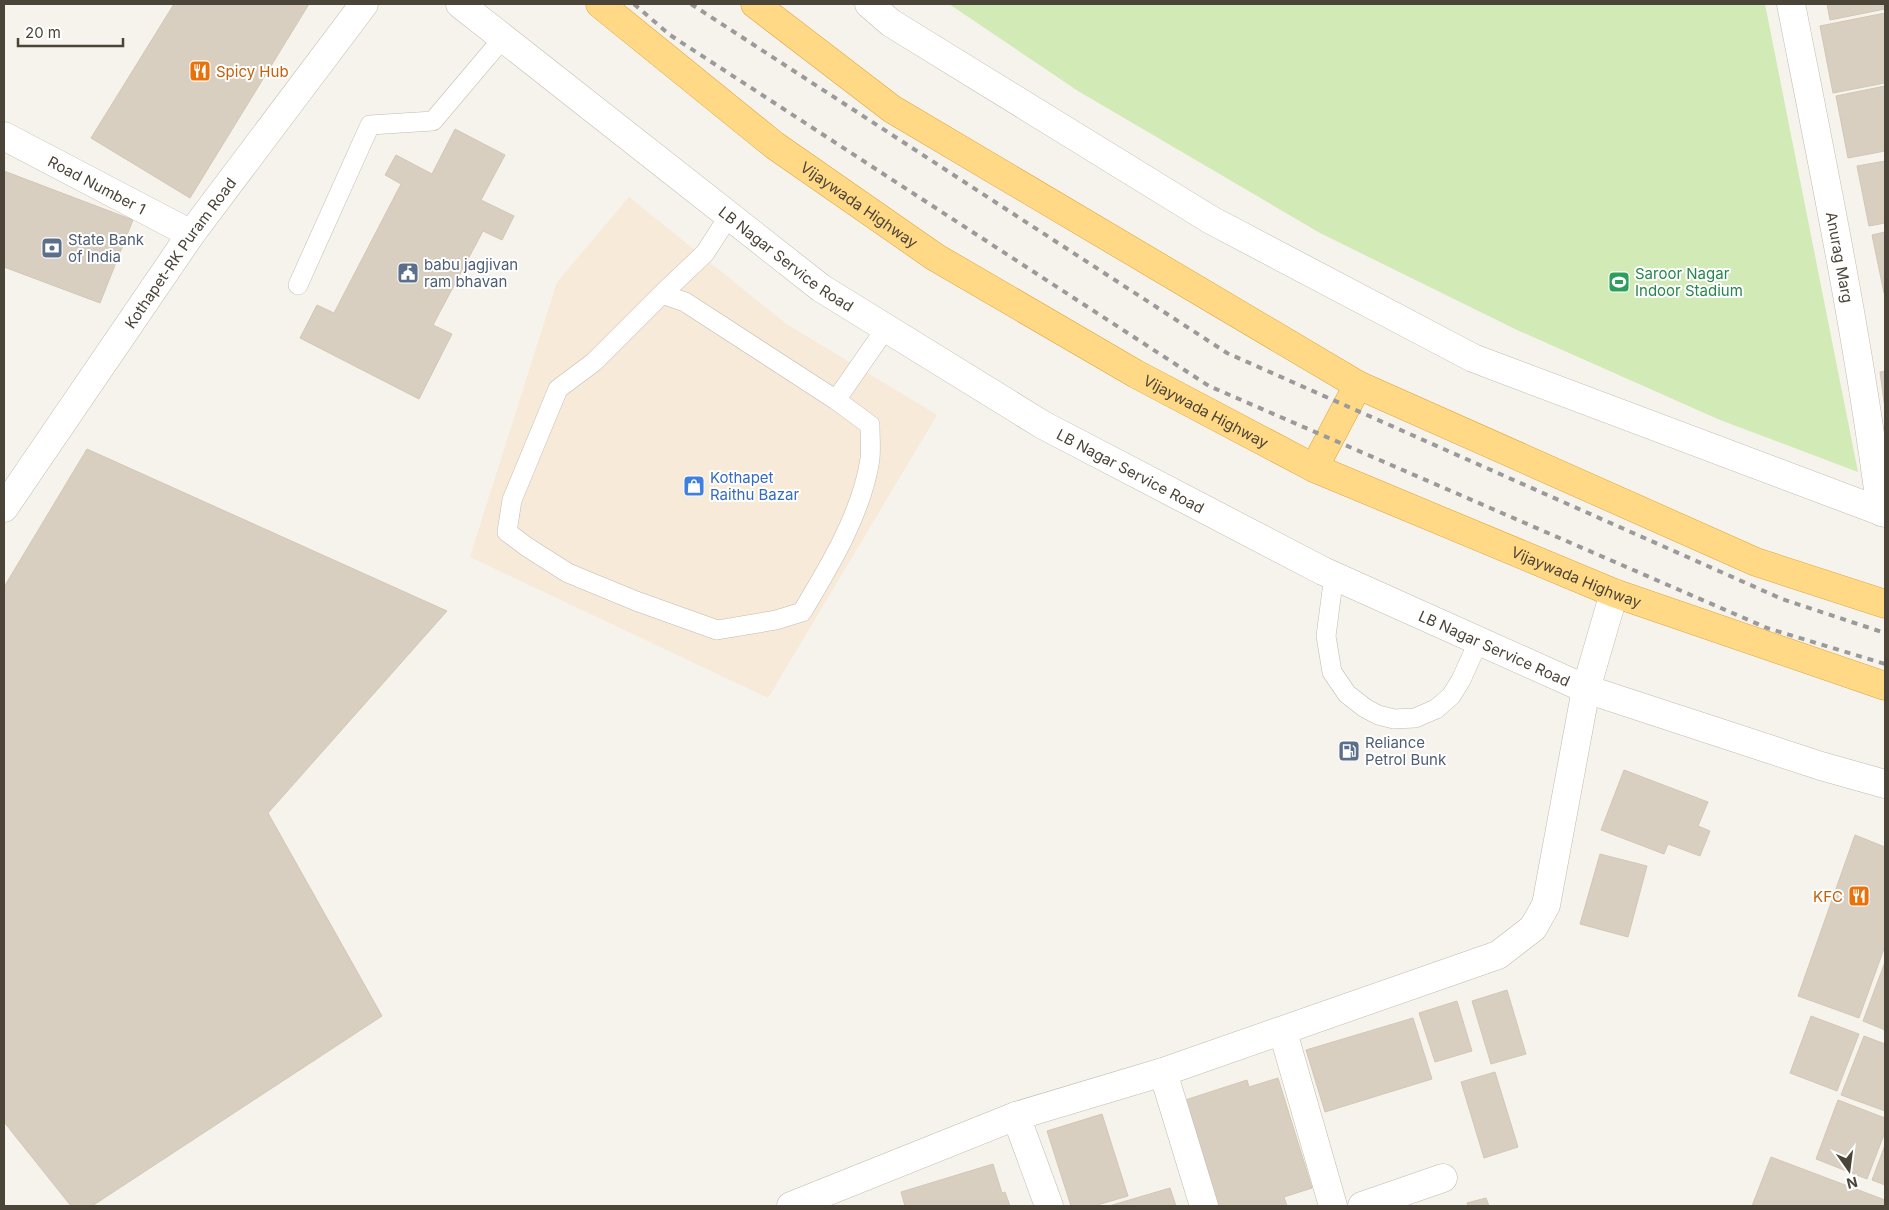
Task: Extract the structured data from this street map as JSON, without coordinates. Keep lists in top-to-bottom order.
{
  "streets": {
    "highway": ["Vijaywada Highway"],
    "street": [
      "Road Number 1",
      "Kothapet-RK Puram Road",
      "Anurag Marg",
      "LB Nagar Service Road"
    ]
  },
  "crossings": [
    ["Road Number 1", "Kothapet-RK Puram Road"]
  ],
  "places": {
    "restaurant": ["Spicy Hub", "KFC"],
    "bank": ["State Bank of India"],
    "public building": ["babu jagjivan ram bhavan"],
    "sports": ["Saroor Nagar Indoor Stadium"],
    "shop": ["Kothapet Raithu Bazar"],
    "fuel station": ["Reliance Petrol Bunk"]
  },
  "scale_bar": "20 m",
  "north": "bottom"
}
